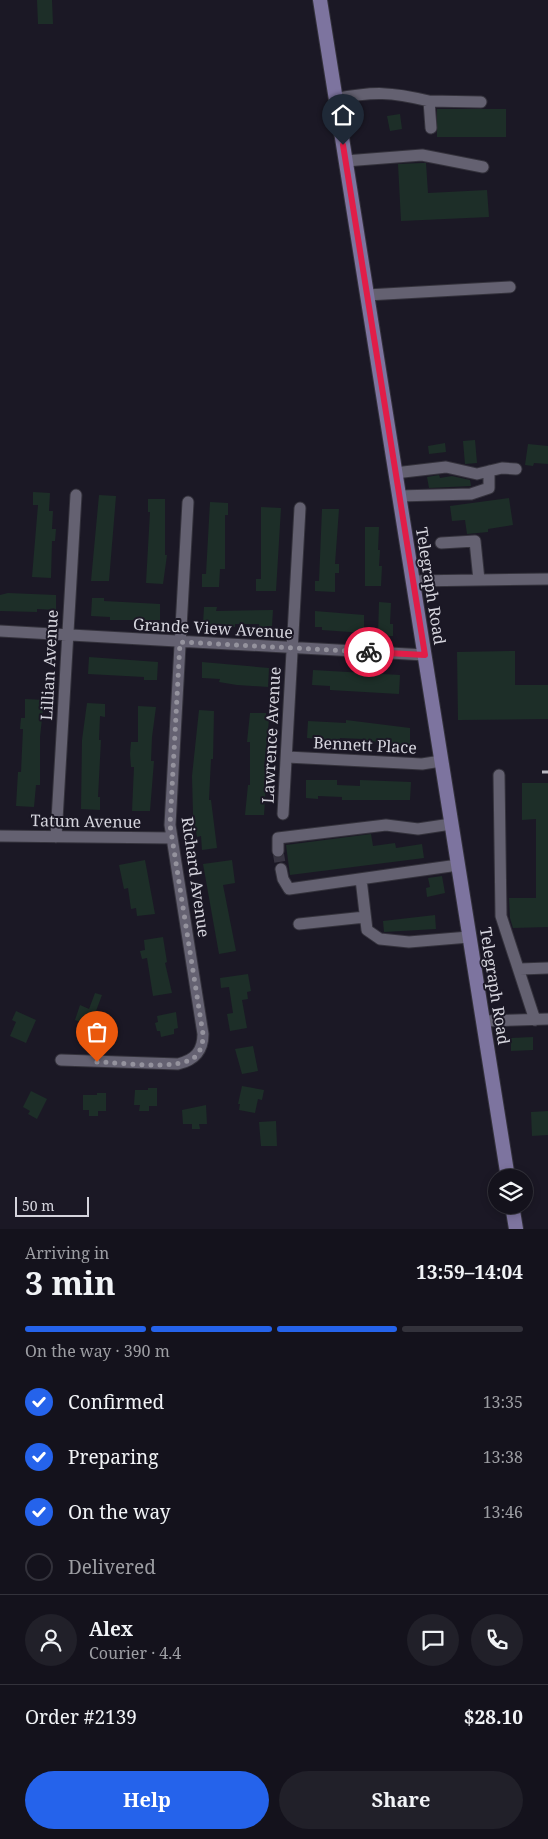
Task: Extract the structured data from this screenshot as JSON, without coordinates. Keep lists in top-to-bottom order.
{
  "streets": {
    "main road": ["Telegraph Road"],
    "street": [
      "Grande View Avenue",
      "Lillian Avenue",
      "Lawrence Avenue",
      "Bennett Place",
      "Tatum Avenue",
      "Richard Avenue"
    ]
  },
  "crossings": [
    ["Telegraph Road", "Grande View Avenue"],
    ["Telegraph Road", "Bennett Place"],
    ["Grande View Avenue", "Lillian Avenue"],
    ["Grande View Avenue", "Lawrence Avenue"],
    ["Grande View Avenue", "Richard Avenue"],
    ["Lillian Avenue", "Tatum Avenue"],
    ["Lawrence Avenue", "Bennett Place"],
    ["Tatum Avenue", "Richard Avenue"]
  ],
  "scale_bar": "50 m",
  "page": {
    "scale": "50 m",
    "heading": ["3 min", "Arriving in", "13:59–14:04"],
    "panel": [
      "Alex",
      "Courier · 4.4",
      "Order #2139",
      "$28.10"
    ],
    "bar": "On the way · 390 m",
    "list": [
      ["Confirmed", "13:35"],
      ["Preparing", "13:38"],
      ["On the way", "13:46"],
      "Delivered"
    ],
    "buttons": ["Help", "Share"]
  }
}
